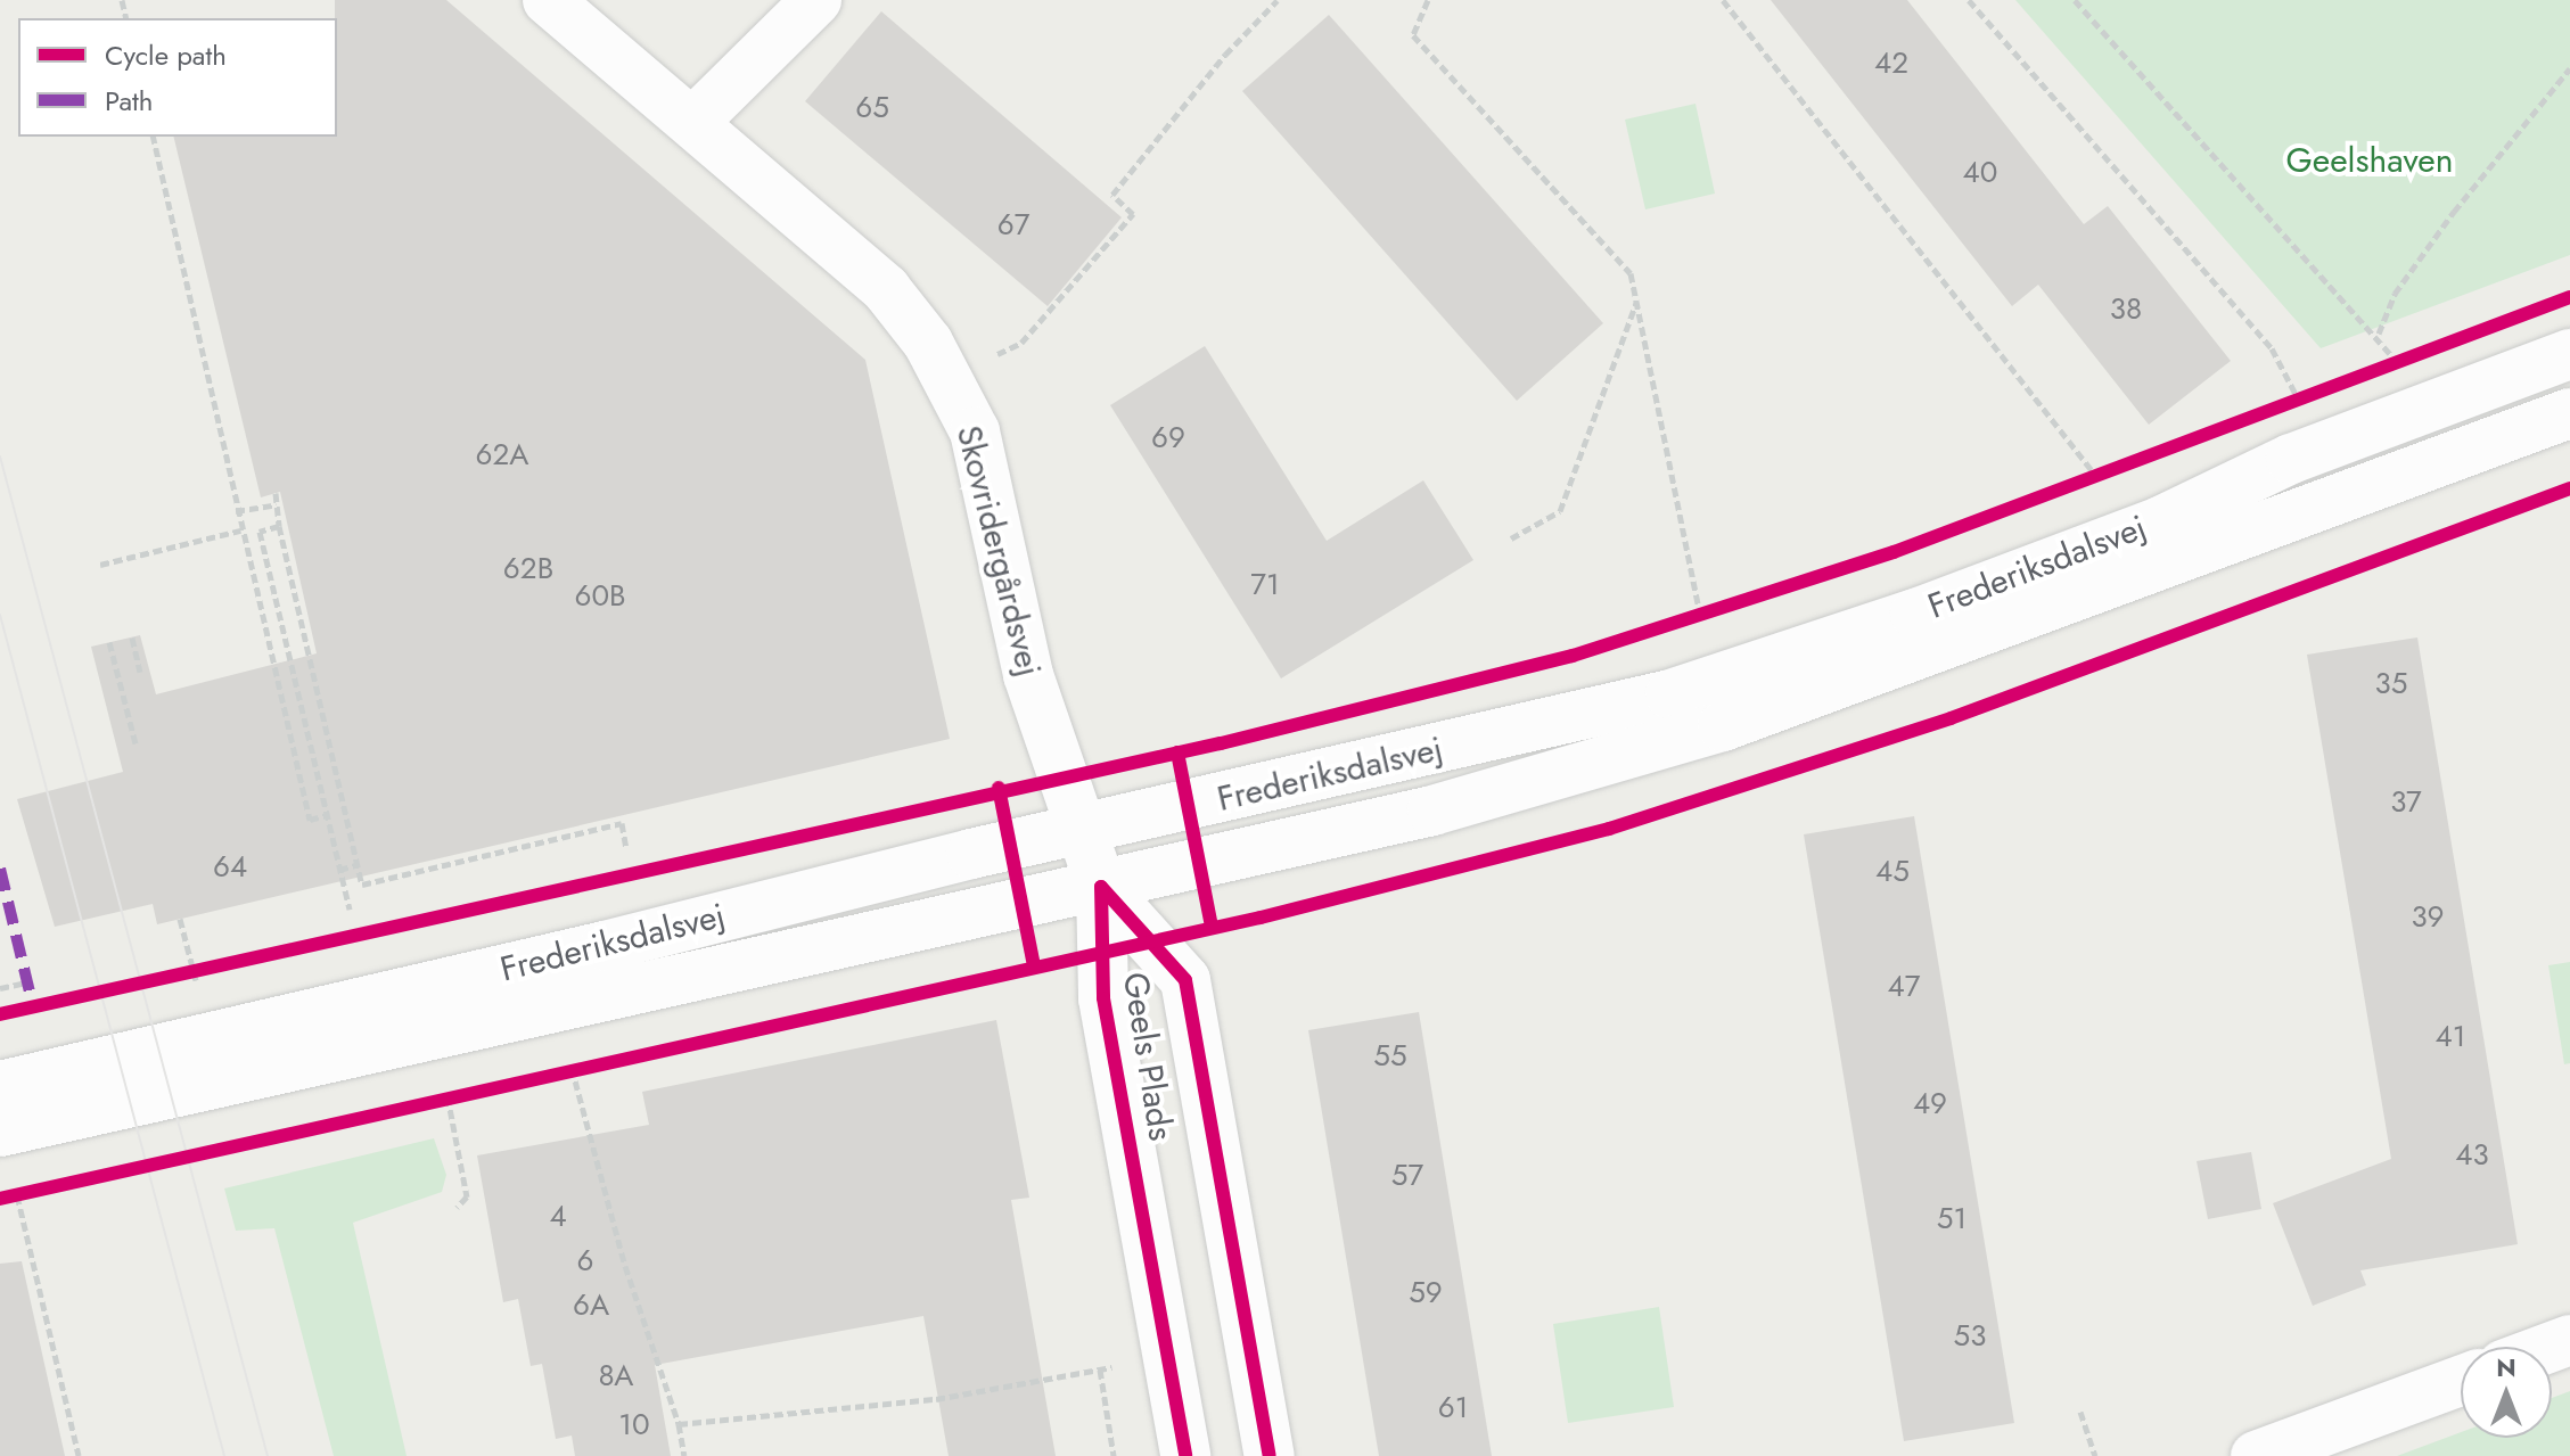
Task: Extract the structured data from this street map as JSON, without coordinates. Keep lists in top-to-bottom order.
{
  "streets": {
    "street": ["Skovridergårdsvej", "Frederiksdalsvej", "Geels Plads"]
  },
  "crossings": [
    ["Skovridergårdsvej", "Frederiksdalsvej"],
    ["Skovridergårdsvej", "Geels Plads"],
    ["Frederiksdalsvej", "Geels Plads"]
  ],
  "parks": ["Geelshaven"],
  "house_numbers": [
    "42",
    "65",
    "40",
    "67",
    "38",
    "69",
    "62A",
    "62B",
    "71",
    "60B",
    "35",
    "37",
    "64",
    "45",
    "39",
    "47",
    "41",
    "55",
    "49",
    "43",
    "57",
    "4",
    "51",
    "6",
    "59",
    "6A",
    "53",
    "8A",
    "61",
    "10"
  ],
  "legend": ["Cycle path", "Path"],
  "north": "top"
}
